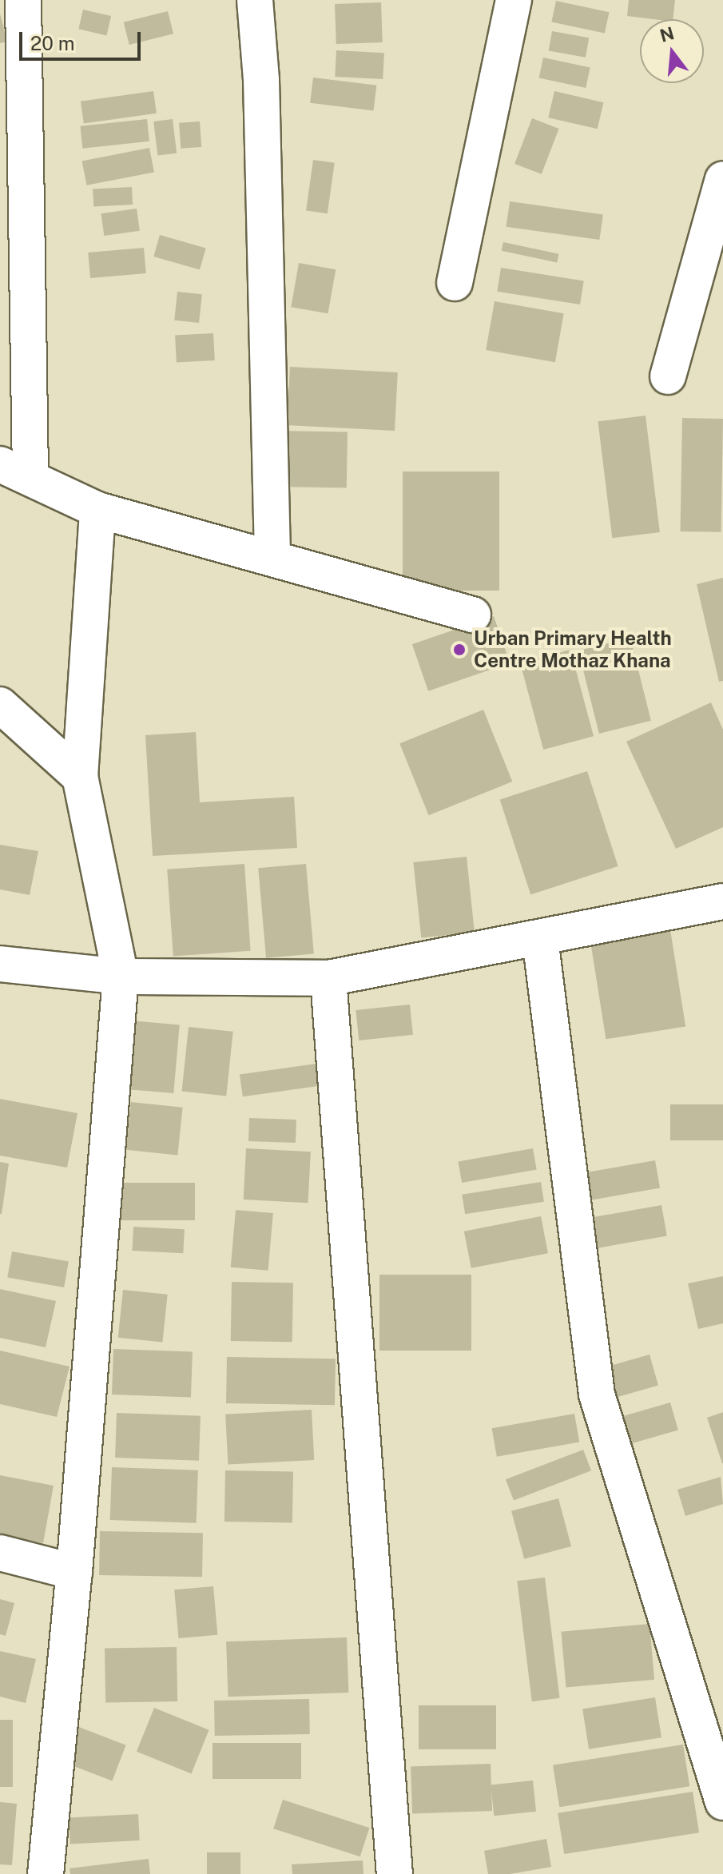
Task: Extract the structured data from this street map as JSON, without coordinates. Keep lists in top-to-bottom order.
{
  "places": ["Urban Primary Health Centre Mothaz Khana"],
  "scale_bar": "20 m",
  "north": "top"
}
